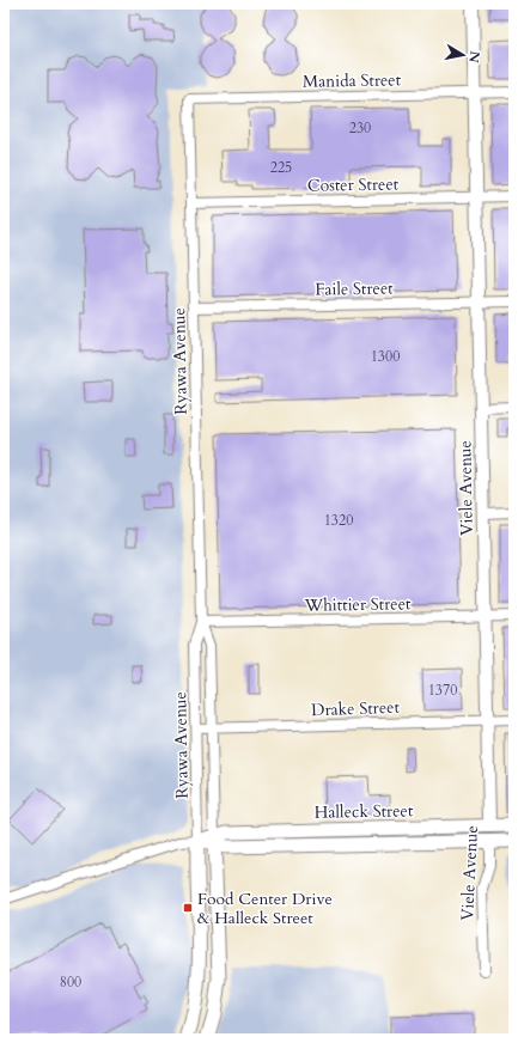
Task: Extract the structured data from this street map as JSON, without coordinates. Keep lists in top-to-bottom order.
{
  "streets": {
    "main road": ["Viele Avenue", "Halleck Street"],
    "street": [
      "Manida Street",
      "Coster Street",
      "Faile Street",
      "Ryawa Avenue",
      "Whittier Street",
      "Drake Street"
    ]
  },
  "crossings": [
    ["Manida Street", "Ryawa Avenue"],
    ["Manida Street", "Viele Avenue"],
    ["Coster Street", "Ryawa Avenue"],
    ["Coster Street", "Viele Avenue"],
    ["Faile Street", "Ryawa Avenue"],
    ["Faile Street", "Viele Avenue"],
    ["Ryawa Avenue", "Whittier Street"],
    ["Ryawa Avenue", "Drake Street"],
    ["Ryawa Avenue", "Halleck Street"],
    ["Viele Avenue", "Whittier Street"],
    ["Viele Avenue", "Drake Street"],
    ["Viele Avenue", "Halleck Street"]
  ],
  "places": {
    "transit": ["Food Center Drive & Halleck Street"]
  },
  "house_numbers": [
    "230",
    "225",
    "1300",
    "1320",
    "1370",
    "800"
  ],
  "north": "right"
}
